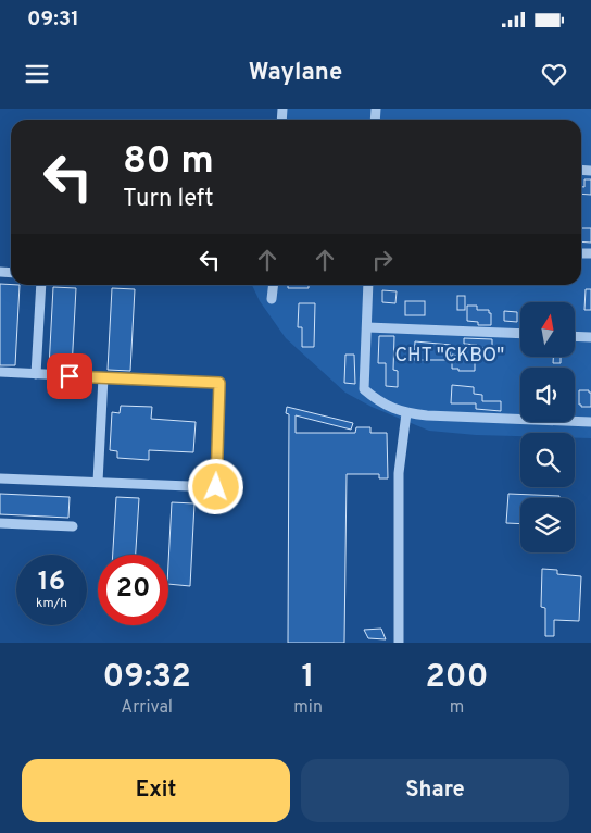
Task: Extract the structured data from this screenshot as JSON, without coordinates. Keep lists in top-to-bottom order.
{
  "parks": ["СНТ \"СКВО\""],
  "north": "top",
  "page": {
    "status": "09:31",
    "header": "Waylane",
    "turn": ["80 m", "Turn left"],
    "speed": "16 km/h",
    "limit": "20",
    "eta": [
      "09:32",
      "Arrival",
      "1",
      "min",
      "200",
      "m"
    ],
    "buttons": ["Exit", "Share"]
  }
}
